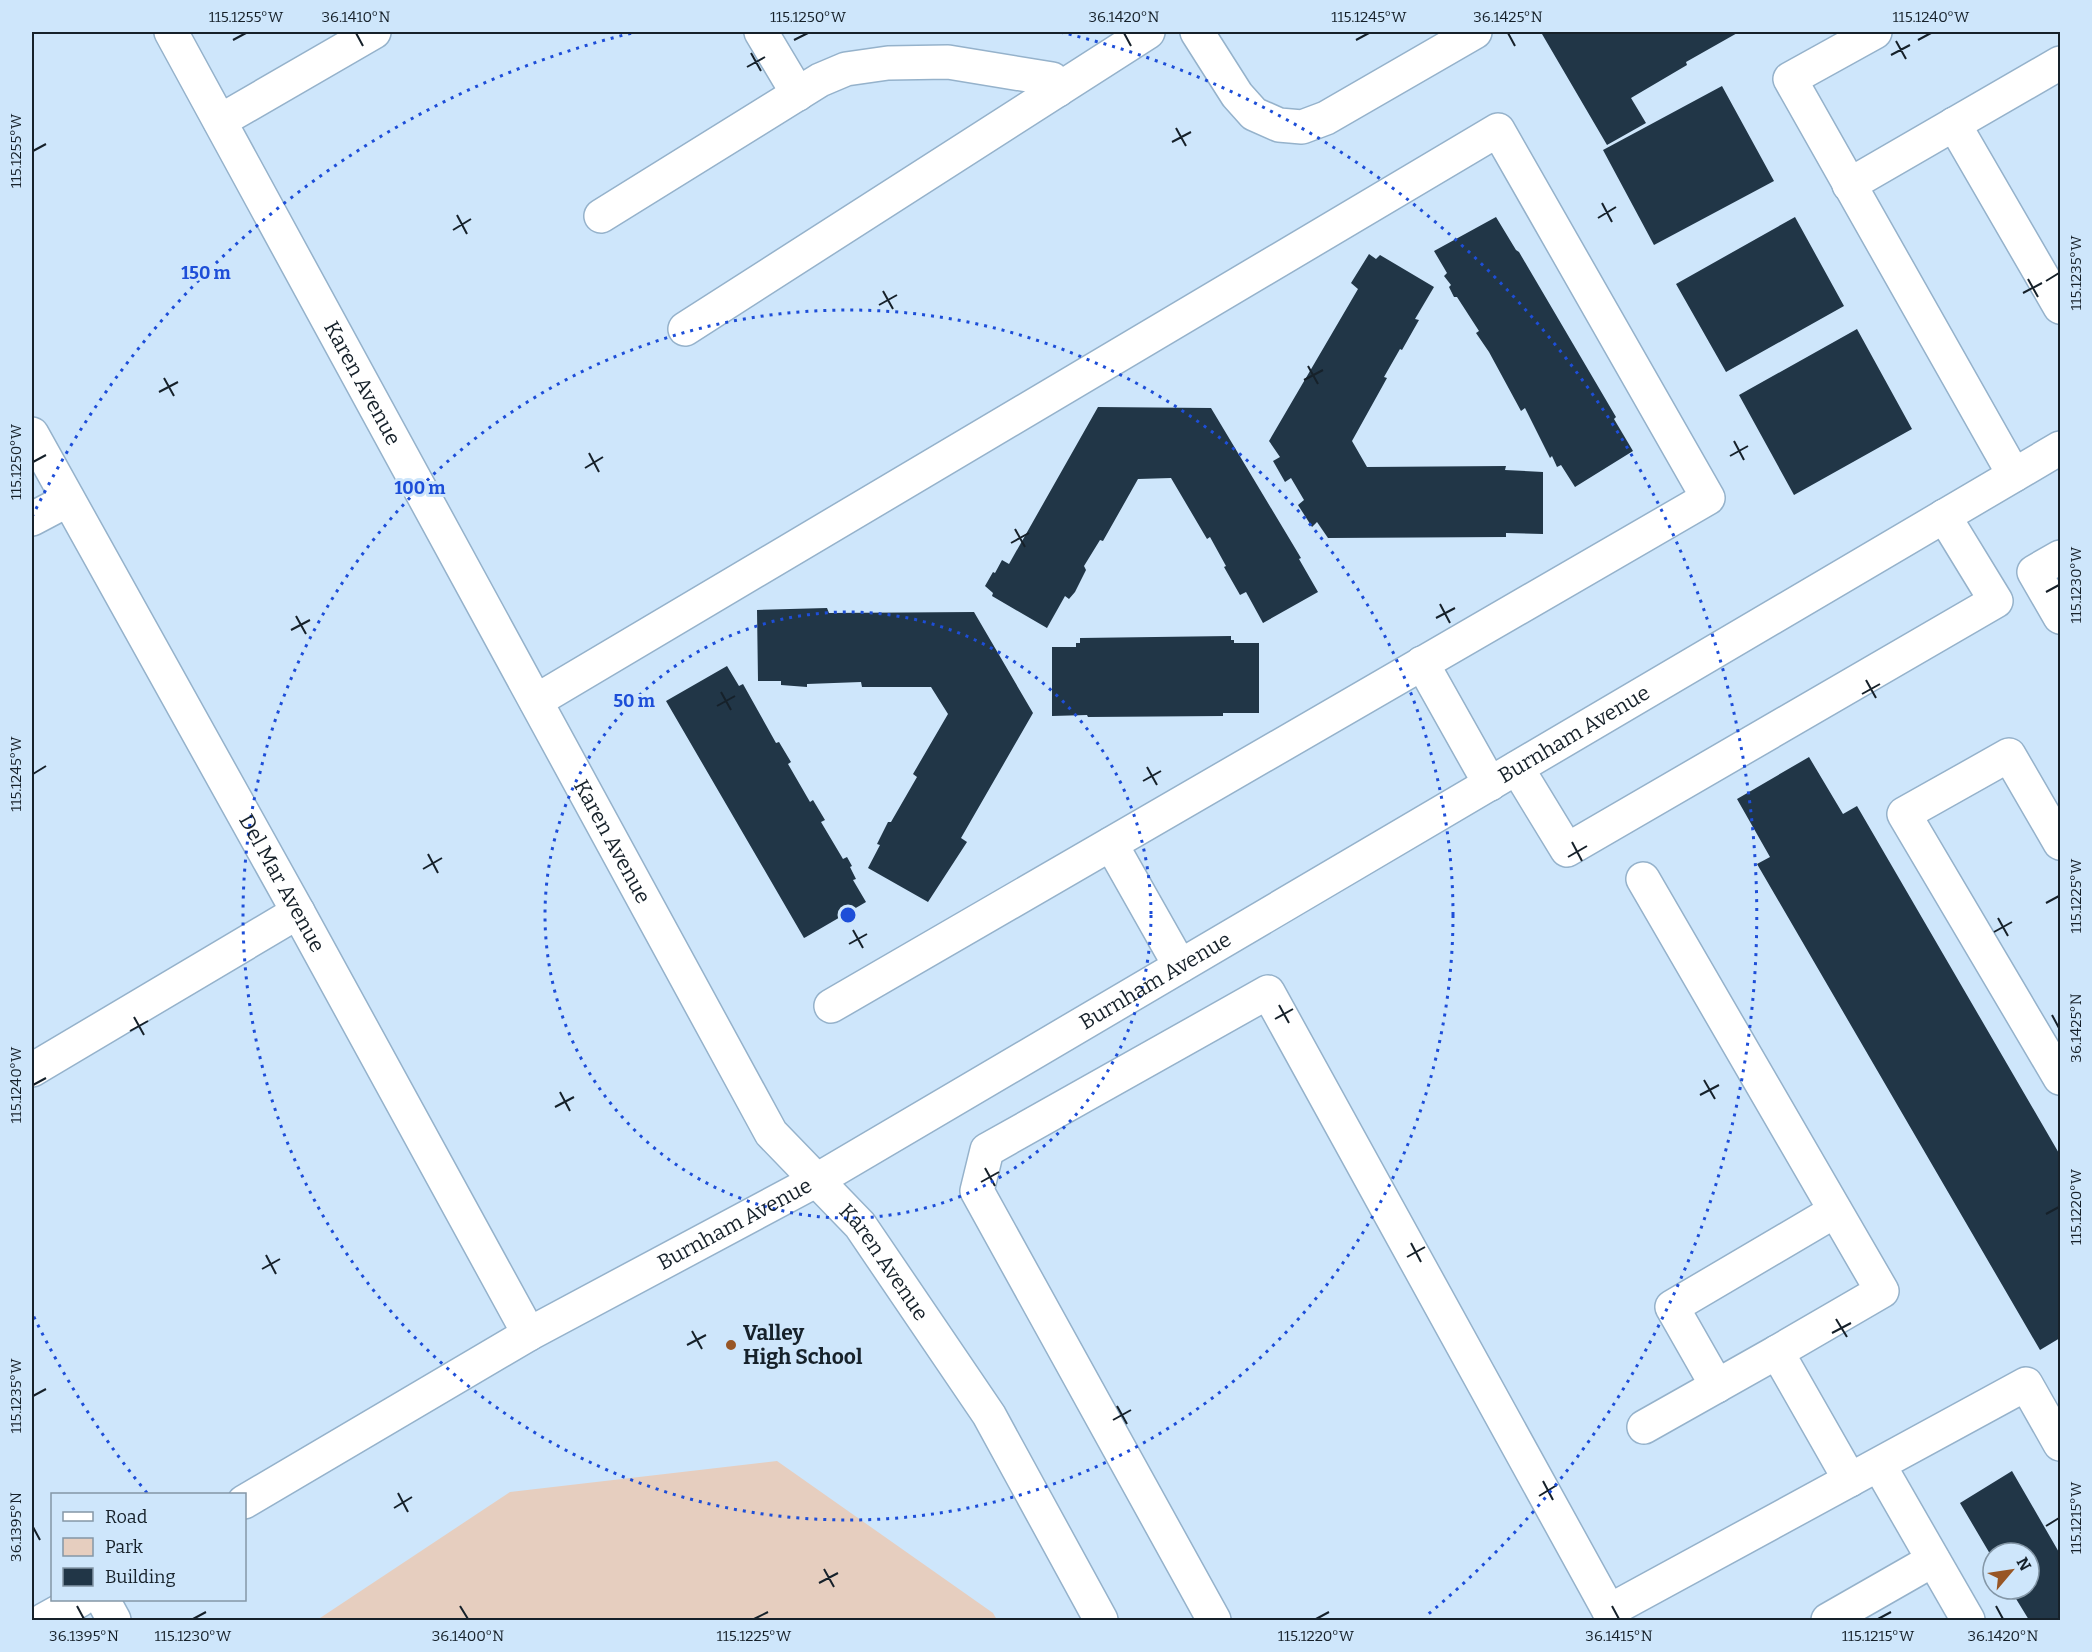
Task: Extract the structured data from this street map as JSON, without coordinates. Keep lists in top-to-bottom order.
{
  "streets": {
    "street": ["Karen Avenue", "Burnham Avenue", "Del Mar Avenue"]
  },
  "crossings": [
    ["Karen Avenue", "Burnham Avenue"],
    ["Burnham Avenue", "Del Mar Avenue"]
  ],
  "places": ["Valley High School"],
  "legend": ["Road", "Park", "Building"],
  "north": "top right",
  "coordinates": [
    "115.1255°W",
    "36.1410°N",
    "115.1250°W",
    "36.1420°N",
    "115.1245°W",
    "36.1425°N",
    "115.1240°W",
    "115.1235°W",
    "115.1230°W",
    "115.1225°W",
    "115.1220°W",
    "115.1215°W",
    "36.1395°N",
    "36.1400°N",
    "36.1415°N"
  ],
  "rings": ["150 m", "100 m", "50 m"]
}
